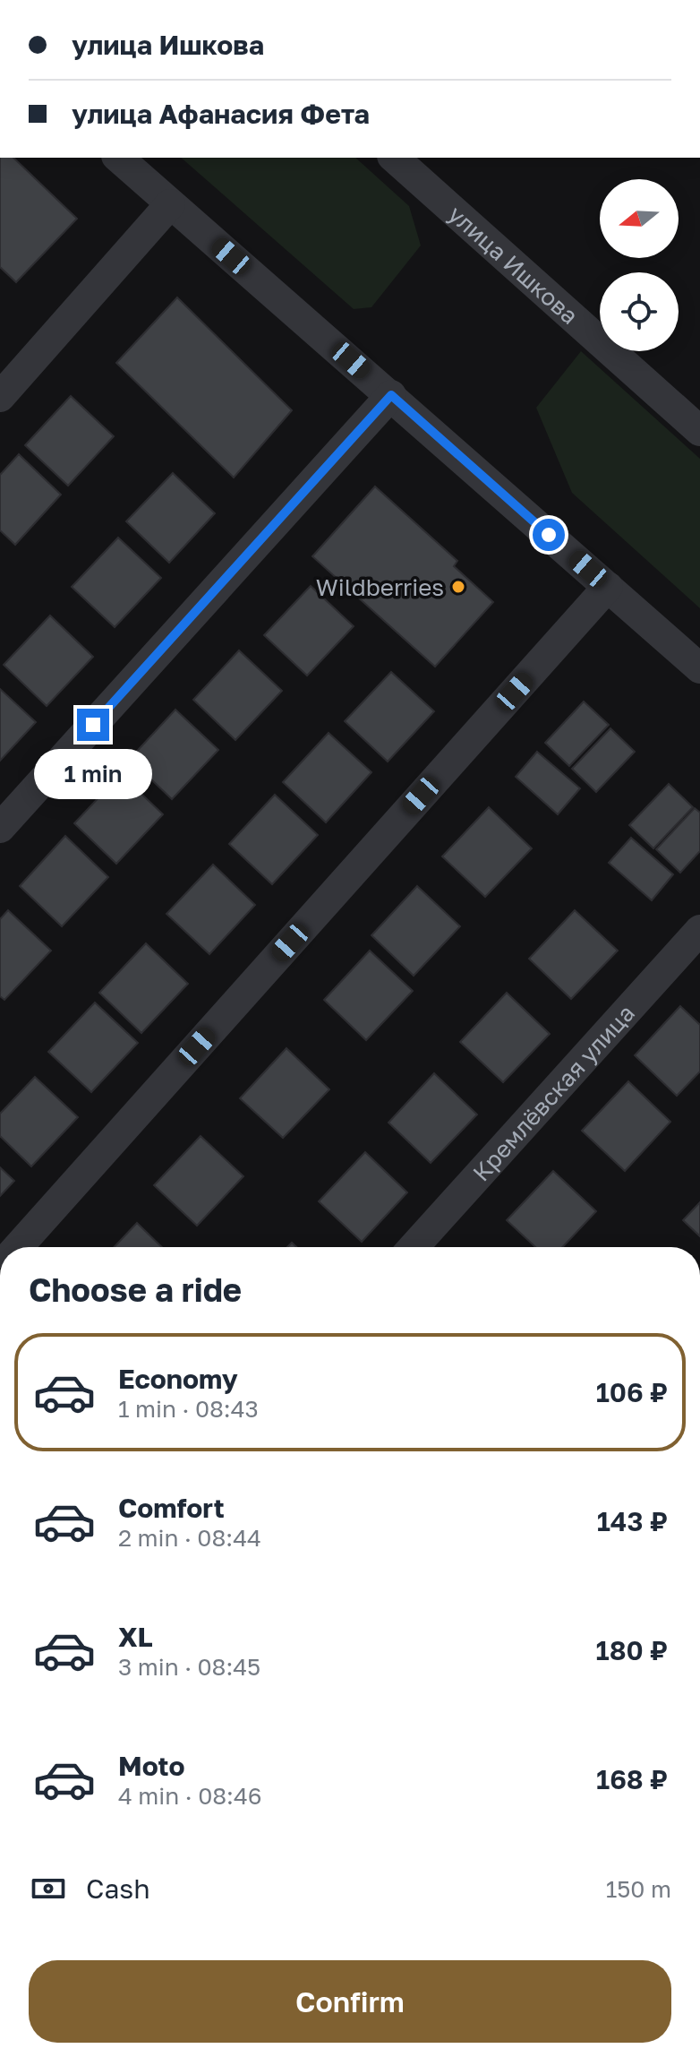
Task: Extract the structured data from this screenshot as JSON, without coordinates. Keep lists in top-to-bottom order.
{
  "streets": {
    "street": ["улица Ишкова", "Кремлёвская улица"]
  },
  "places": ["Wildberries"],
  "north": "left",
  "page": {
    "banner": ["улица Ишкова", "улица Афанасия Фета"],
    "bubble": "1 min",
    "heading": "Choose a ride",
    "list": [
      {
        "name": "Economy",
        "note": "1 min · 08:43",
        "value": "106 ₽"
      },
      {
        "name": "Comfort",
        "note": "2 min · 08:44",
        "value": "143 ₽"
      },
      {
        "name": "XL",
        "note": "3 min · 08:45",
        "value": "180 ₽"
      },
      {
        "name": "Moto",
        "note": "4 min · 08:46",
        "value": "168 ₽"
      }
    ],
    "pay": ["Cash", "150 m"],
    "buttons": "Confirm"
  }
}
